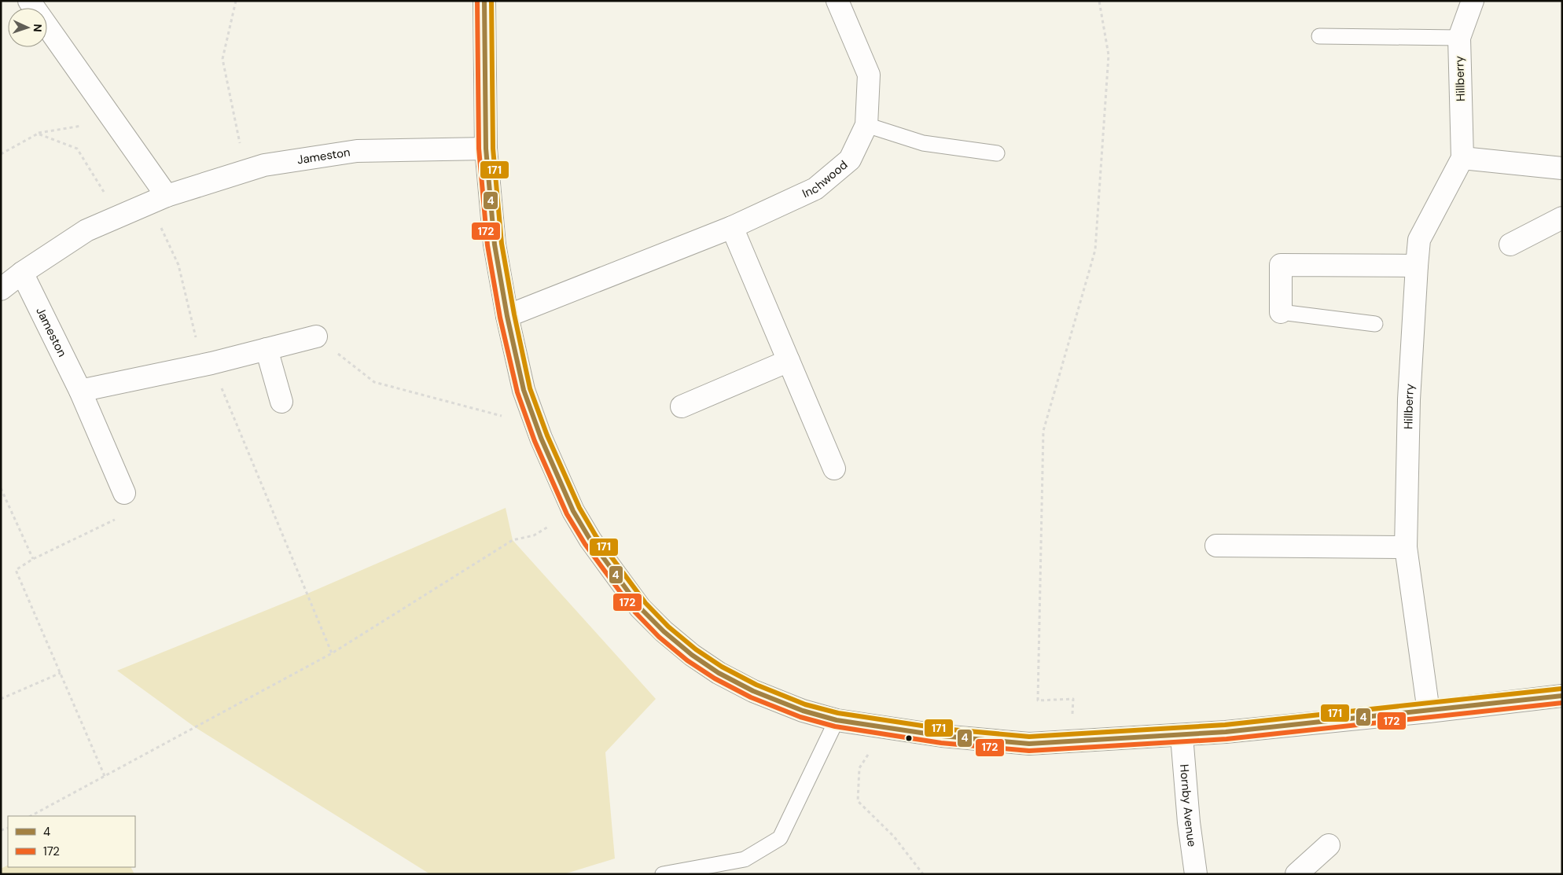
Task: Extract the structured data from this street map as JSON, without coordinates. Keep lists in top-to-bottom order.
{
  "streets": {
    "street": [
      "Hillberry",
      "Jameston",
      "Inchwood",
      "Hornby Avenue"
    ]
  },
  "lines": ["transit line 4", "transit line 172", "transit line 171"],
  "legend": ["4", "172"],
  "north": "right"
}
